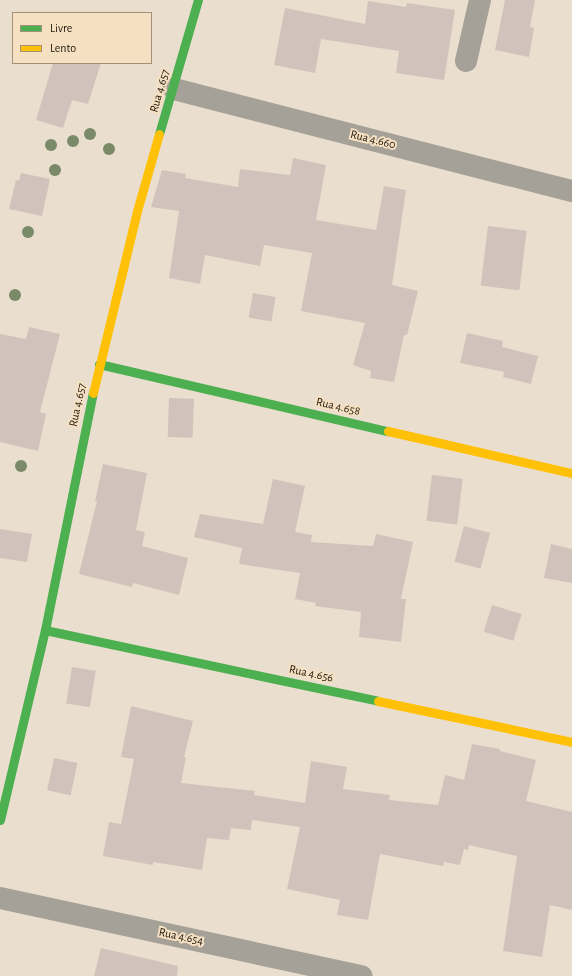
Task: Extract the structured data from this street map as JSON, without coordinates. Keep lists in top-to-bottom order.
{
  "streets": {
    "street": [
      "Rua 4.657",
      "Rua 4.660",
      "Rua 4.658",
      "Rua 4.656",
      "Rua 4.654"
    ]
  },
  "crossings": [
    ["Rua 4.657", "Rua 4.660"],
    ["Rua 4.657", "Rua 4.658"],
    ["Rua 4.657", "Rua 4.656"]
  ],
  "legend": ["Livre", "Lento"]
}
